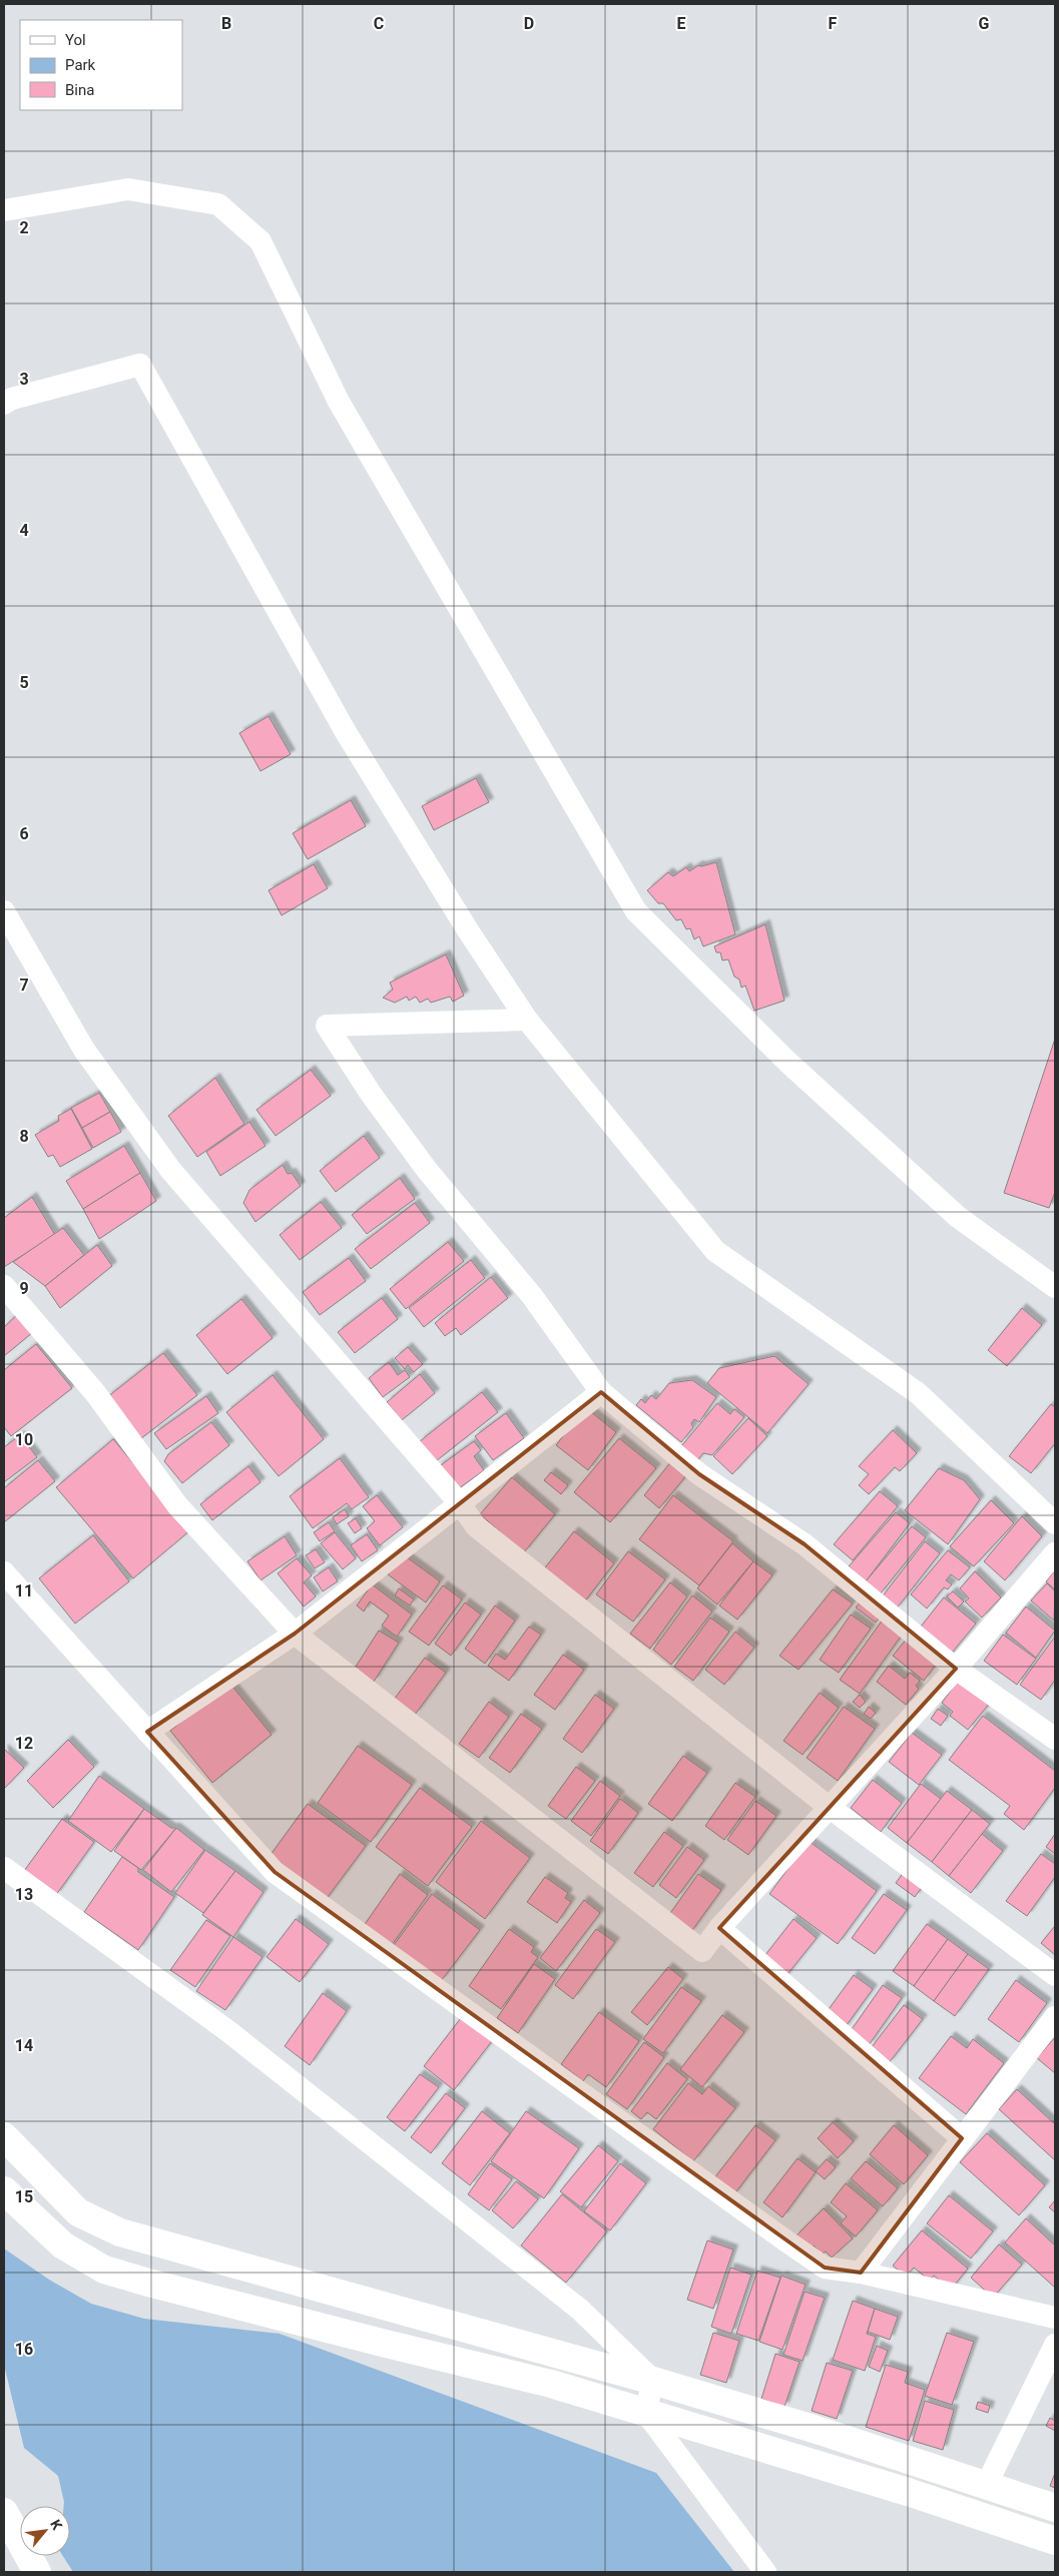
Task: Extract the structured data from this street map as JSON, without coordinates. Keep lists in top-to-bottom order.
{
  "legend": ["Yol", "Park", "Bina"],
  "north": "top right",
  "grid": {
    "columns": [
      "B",
      "C",
      "D",
      "E",
      "F",
      "G"
    ],
    "rows": [
      "2",
      "3",
      "4",
      "5",
      "6",
      "7",
      "8",
      "9",
      "10",
      "11",
      "12",
      "13",
      "14",
      "15",
      "16"
    ]
  }
}
